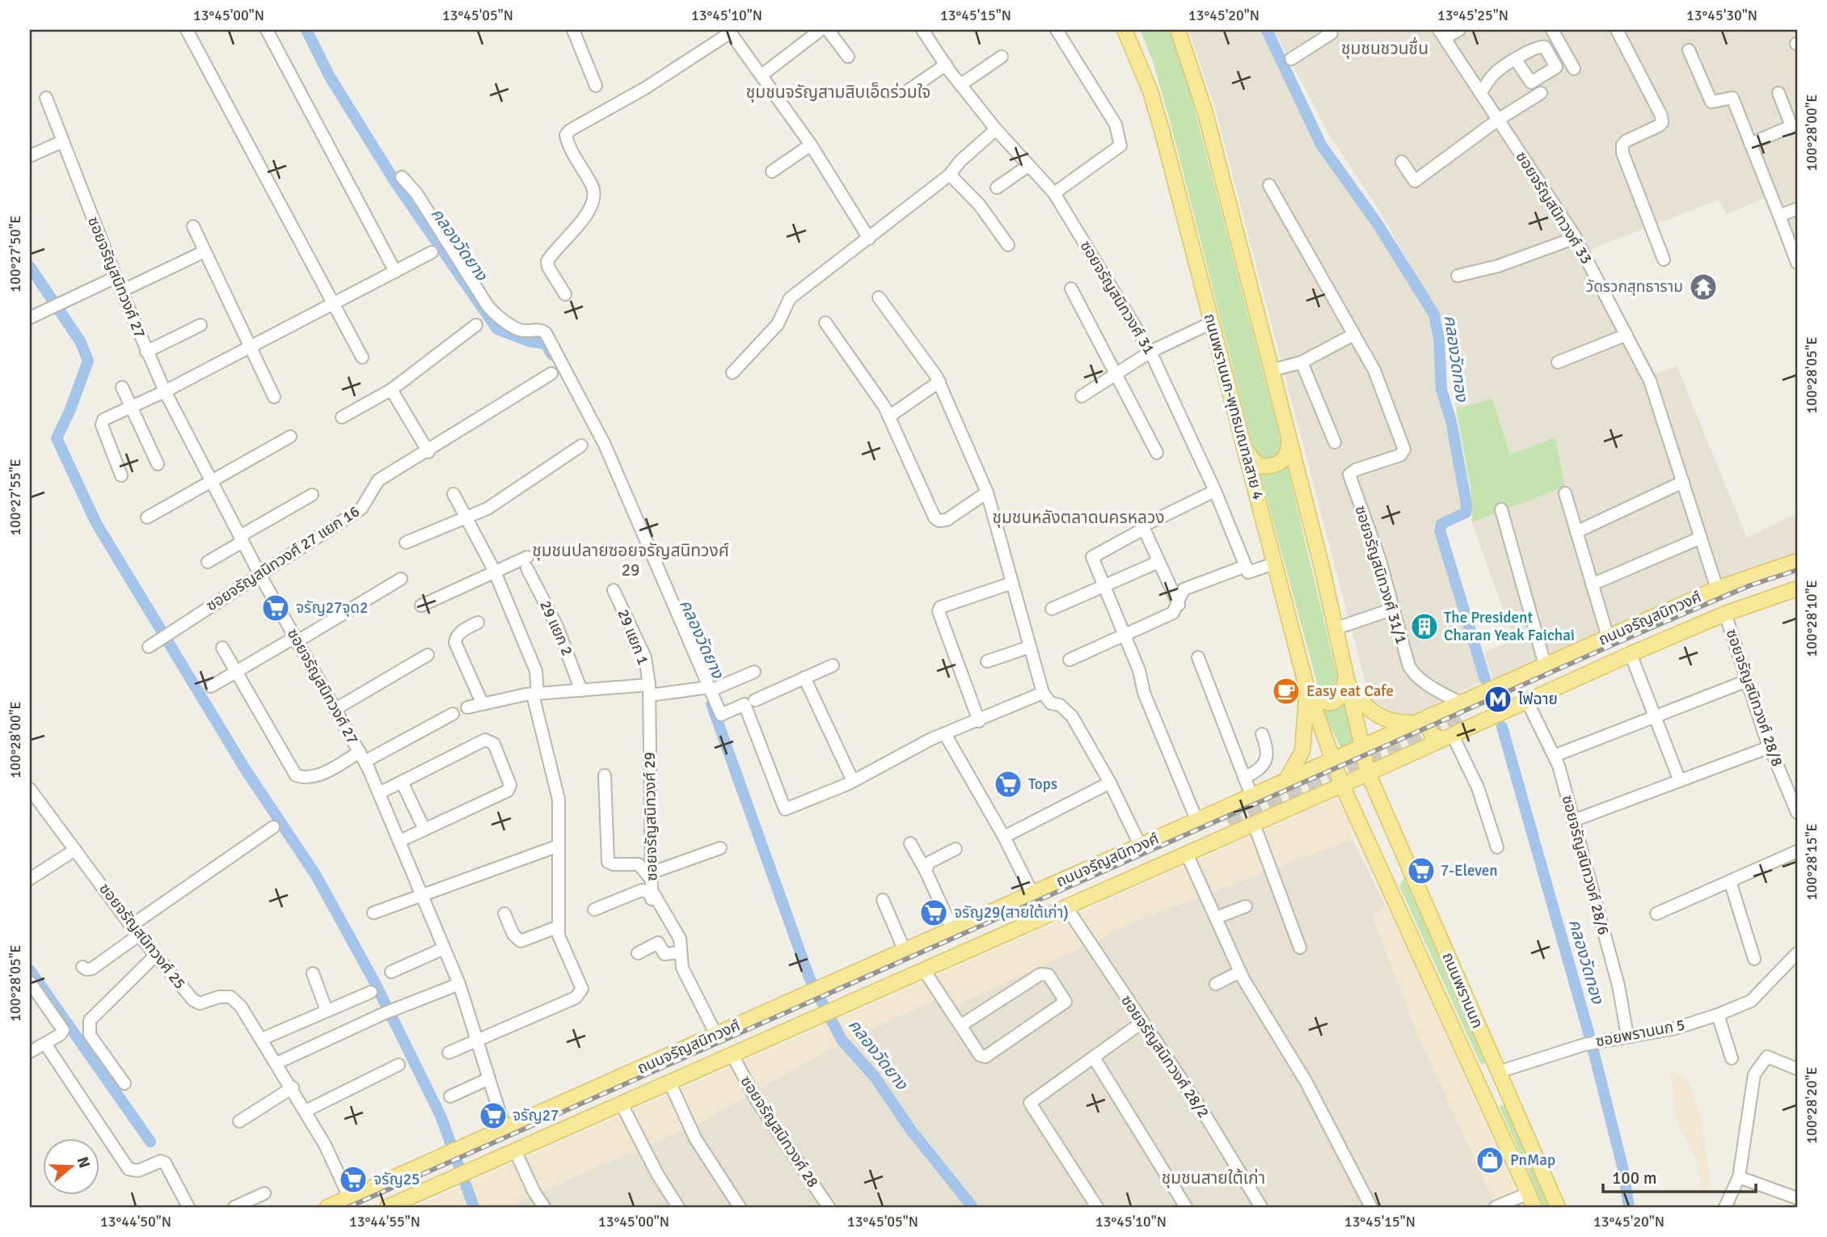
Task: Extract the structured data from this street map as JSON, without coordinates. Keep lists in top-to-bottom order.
{
  "streets": {
    "main road": ["ถนนพรานนก-พุทธมณฑลสาย 4", "ถนนจรัญสนิทวงศ์", "ถนนพรานนก"],
    "street": [
      "ซอยจรัญสนิทวงศ์ 33",
      "ซอยจรัญสนิทวงศ์ 27",
      "ซอยจรัญสนิทวงศ์ 31",
      "ซอยจรัญสนิทวงศ์ 27 แยก 16",
      "ซอยจรัญสนิทวงศ์ 31/1",
      "29 แยก 2",
      "29 แยก 1",
      "ซอยจรัญสนิทวงศ์ 28/8",
      "ซอยจรัญสนิทวงศ์ 29",
      "ซอยจรัญสนิทวงศ์ 28/6",
      "ซอยจรัญสนิทวงศ์ 25",
      "ซอยพรานนก 5",
      "ซอยจรัญสนิทวงศ์ 28/2",
      "ซอยจรัญสนิทวงศ์ 28"
    ]
  },
  "crossings": [
    ["ซอยจรัญสนิทวงศ์ 33", "ถนนจรัญสนิทวงศ์"],
    ["ซอยจรัญสนิทวงศ์ 27", "ซอยจรัญสนิทวงศ์ 27 แยก 16"],
    ["ซอยจรัญสนิทวงศ์ 27", "ถนนจรัญสนิทวงศ์"],
    ["ถนนพรานนก-พุทธมณฑลสาย 4", "ถนนจรัญสนิทวงศ์"],
    ["ถนนพรานนก-พุทธมณฑลสาย 4", "ถนนพรานนก"],
    ["ซอยจรัญสนิทวงศ์ 31/1", "ถนนจรัญสนิทวงศ์"],
    ["ถนนจรัญสนิทวงศ์", "ซอยจรัญสนิทวงศ์ 28/8"],
    ["ถนนจรัญสนิทวงศ์", "ซอยจรัญสนิทวงศ์ 29"],
    ["ถนนจรัญสนิทวงศ์", "ซอยจรัญสนิทวงศ์ 28/6"],
    ["ถนนจรัญสนิทวงศ์", "ซอยจรัญสนิทวงศ์ 25"],
    ["ถนนจรัญสนิทวงศ์", "ถนนพรานนก"],
    ["ถนนจรัญสนิทวงศ์", "ซอยจรัญสนิทวงศ์ 28/2"],
    ["ถนนจรัญสนิทวงศ์", "ซอยจรัญสนิทวงศ์ 28"],
    ["29 แยก 1", "ซอยจรัญสนิทวงศ์ 29"],
    ["ซอยจรัญสนิทวงศ์ 28/6", "ซอยพรานนก 5"],
    ["ถนนพรานนก", "ซอยพรานนก 5"]
  ],
  "districts": [
    "ชุมชนชวนชื่น",
    "ชุมชนจรัญสามสิบเอ็ดร่วมใจ",
    "ชุมชนหลังตลาดนครหลวง",
    "ชุมชนปลายซอยจรัญสนิทวงศ์ 29",
    "ชุมชนสายใต้เก่า"
  ],
  "water": ["คลองวัดยาง", "คลองวัดทอง"],
  "places": {
    "temple": ["วัดรวกสุทธาราม"],
    "supermarket": [
      "จรัญ27จุด2",
      "Tops",
      "7-Eleven",
      "จรัญ29(สายใต้เก่า)",
      "จรัญ27",
      "จรัญ25"
    ],
    "building": ["The President Charan Yeak Faichai"],
    "cafe": ["Easy eat Cafe"],
    "metro station": ["ไฟฉาย"],
    "shop": ["PnMap"]
  },
  "scale_bar": "100 m",
  "north": "right",
  "coordinates": [
    "13°45'00\"N",
    "13°45'05\"N",
    "13°45'10\"N",
    "13°45'15\"N",
    "13°45'20\"N",
    "13°45'25\"N",
    "13°45'30\"N",
    "100°28'00\"E",
    "100°27'50\"E",
    "100°28'05\"E",
    "100°27'55\"E",
    "100°28'10\"E",
    "100°28'15\"E",
    "100°28'20\"E",
    "13°44'50\"N",
    "13°44'55\"N"
  ]
}
